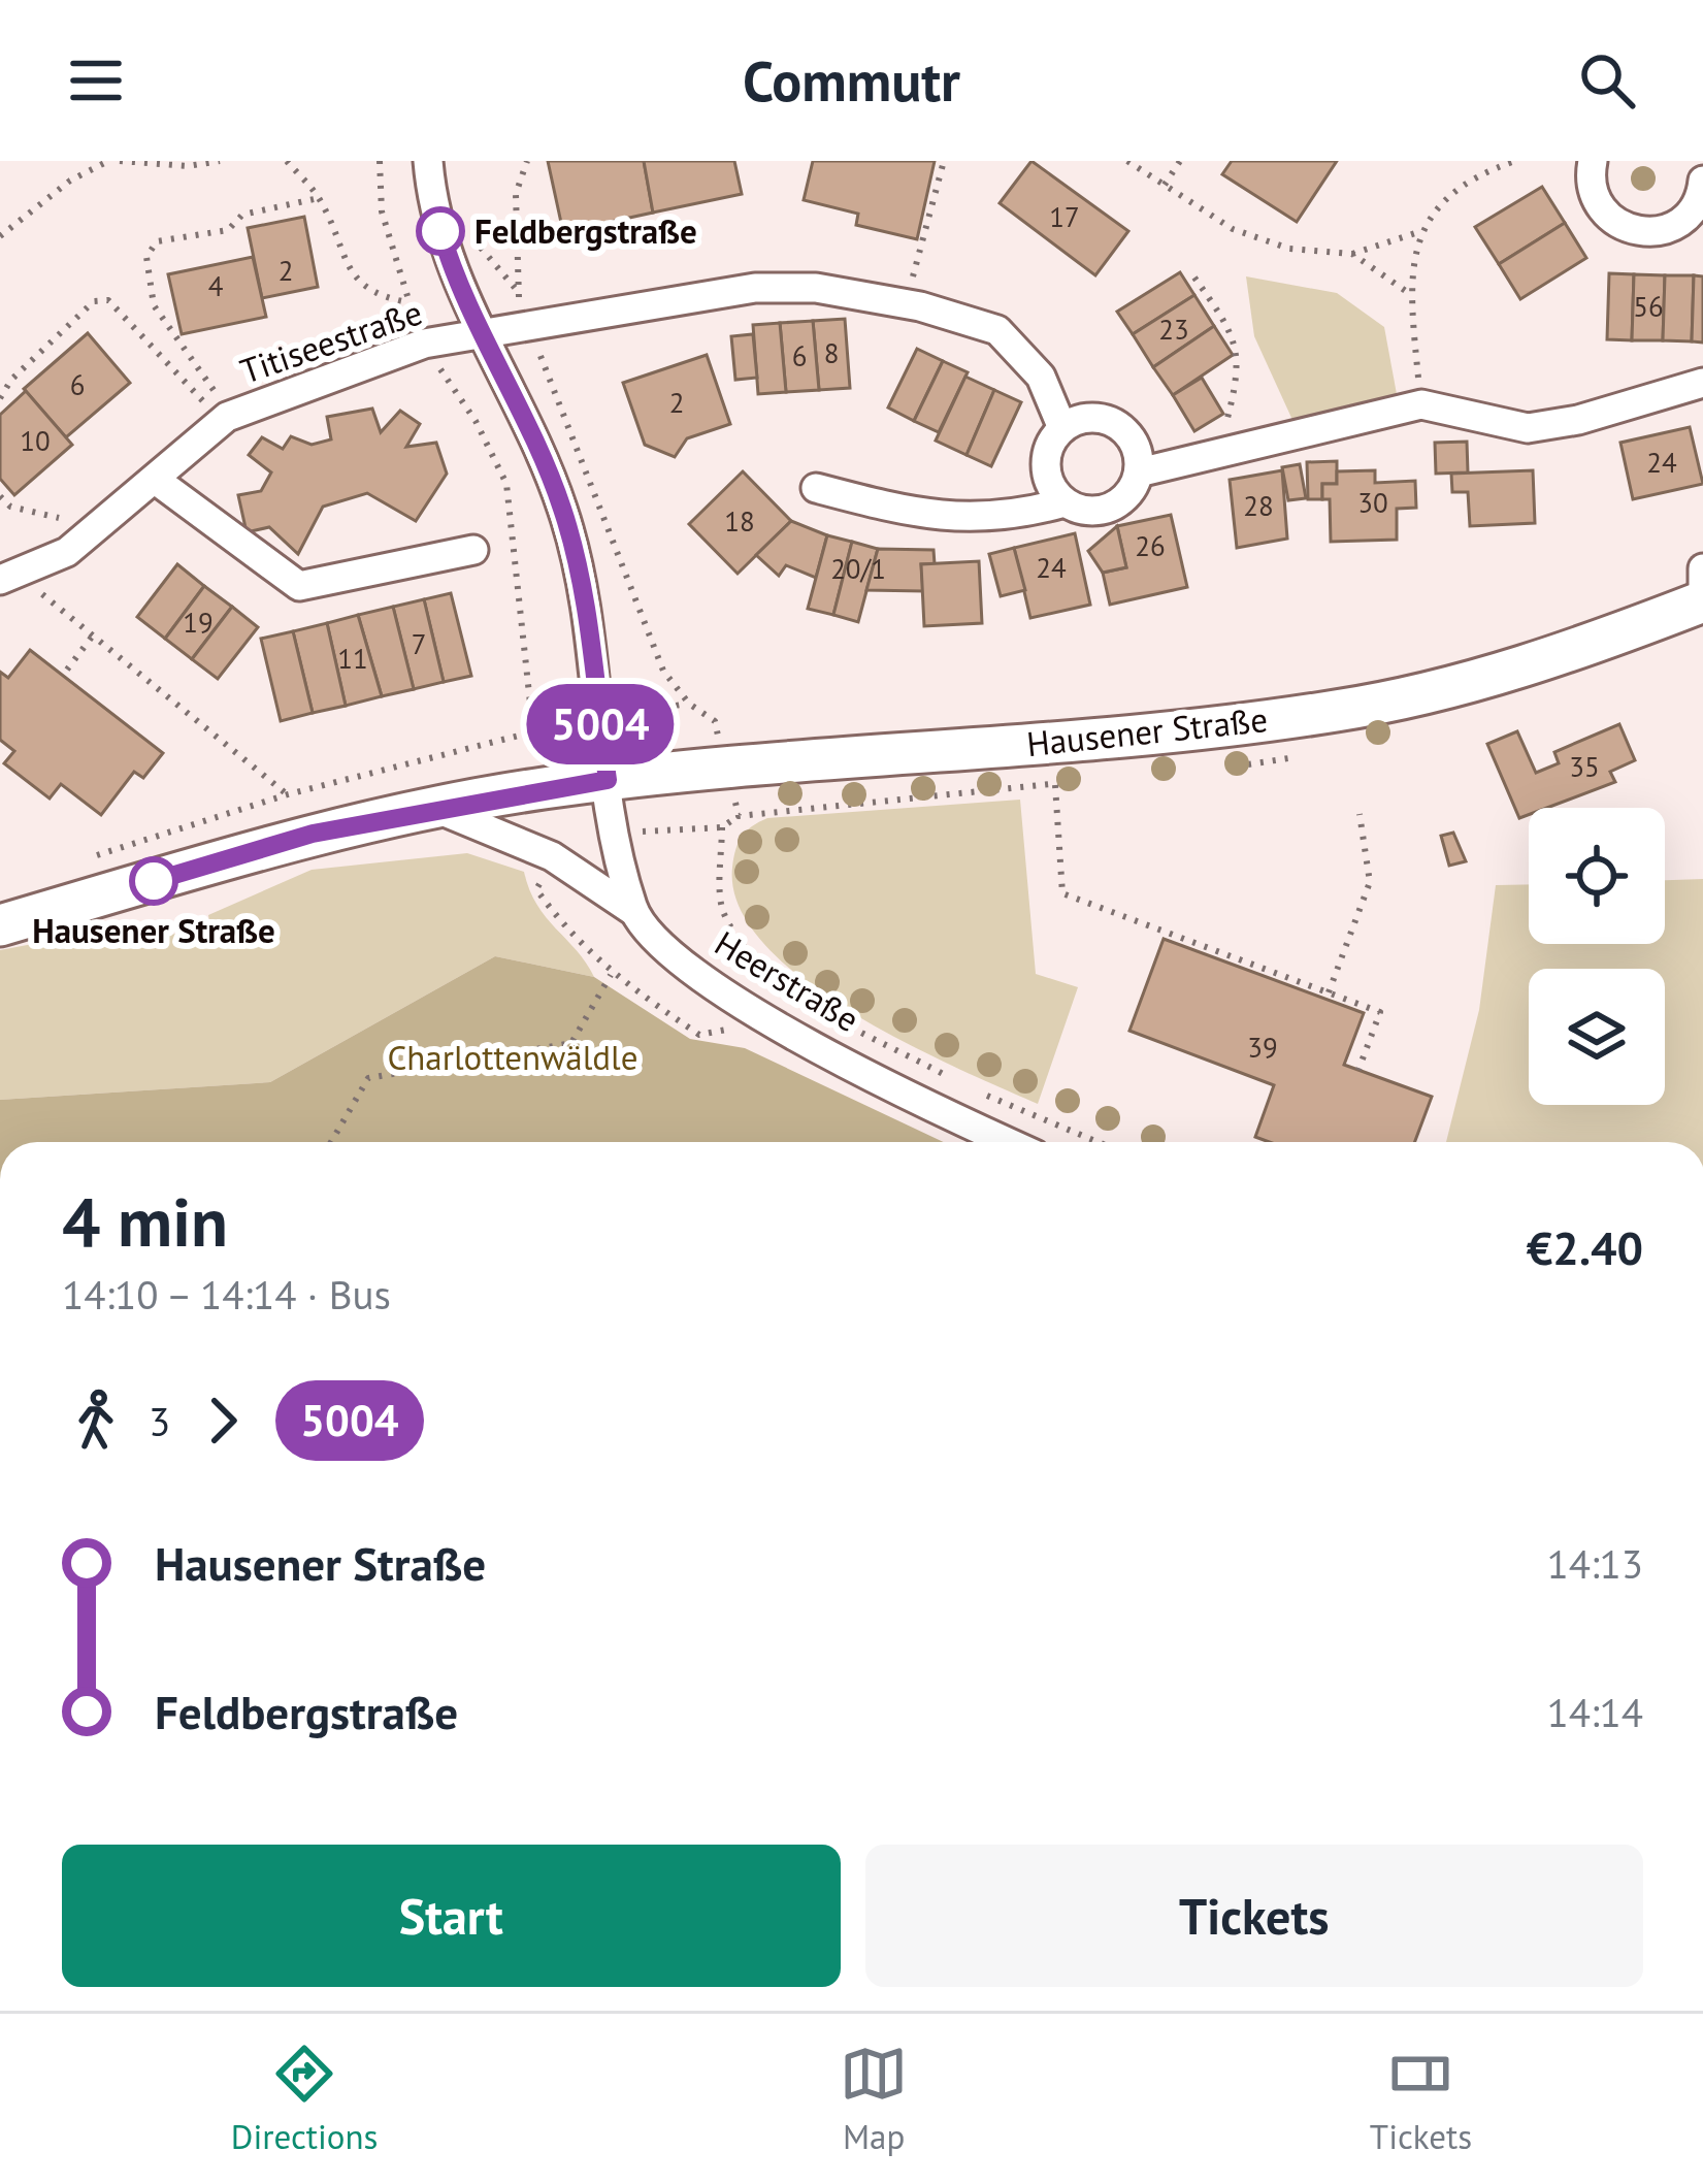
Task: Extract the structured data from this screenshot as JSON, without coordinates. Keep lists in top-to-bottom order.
{
  "streets": {
    "main road": ["Hausener Straße"],
    "street": ["Titiseestraße", "Heerstraße"]
  },
  "crossings": [
    ["Hausener Straße", "Heerstraße"]
  ],
  "parks": ["Charlottenwäldle"],
  "places": ["Feldbergstraße", "Hausener Straße"],
  "lines": ["bus line 5004"],
  "house_numbers": [
    "17",
    "2",
    "4",
    "56",
    "23",
    "8",
    "6",
    "6",
    "2",
    "10",
    "24",
    "30",
    "28",
    "18",
    "26",
    "24",
    "20/1",
    "19",
    "7",
    "11",
    "35",
    "39"
  ],
  "page": {
    "header": "Commutr",
    "on_map": "5004",
    "heading": ["4 min", "14:10 – 14:14 · Bus", "€2.40"],
    "legs": ["3", "5004"],
    "list": [
      {
        "name": "Hausener Straße",
        "value": "14:13"
      },
      {
        "name": "Feldbergstraße",
        "value": "14:14"
      }
    ],
    "buttons": ["Start", "Tickets"],
    "tabs": ["Directions", "Map", "Tickets"]
  }
}
